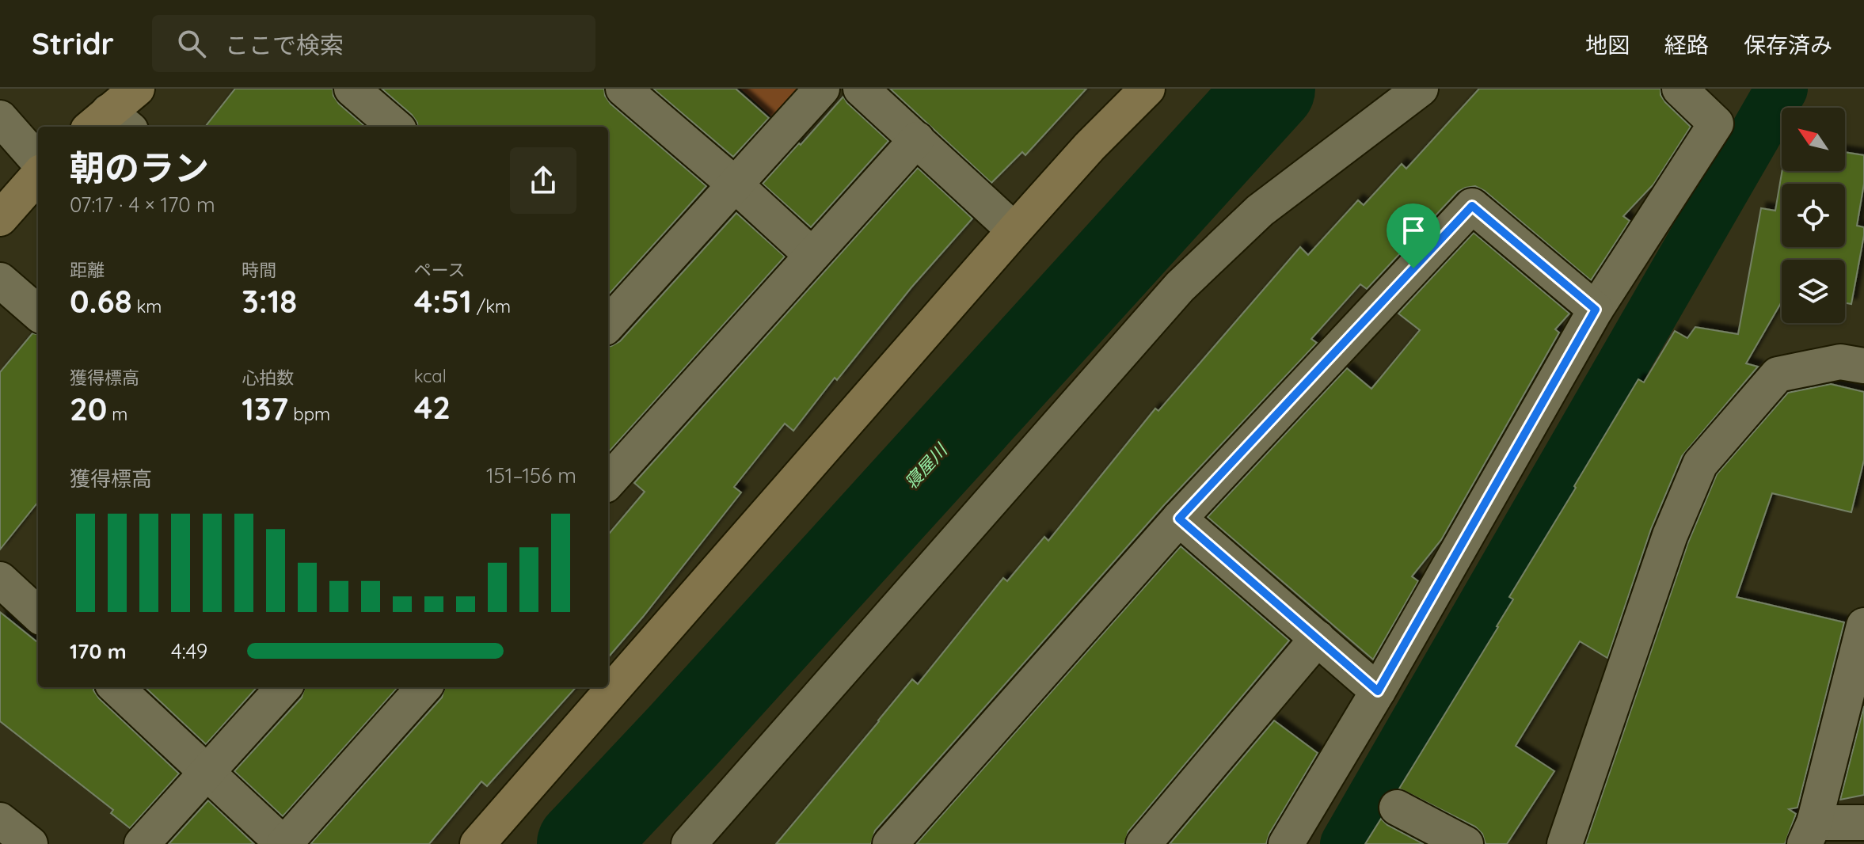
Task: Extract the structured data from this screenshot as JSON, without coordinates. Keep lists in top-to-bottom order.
{
  "water": ["寝屋川"],
  "north": "top left",
  "page": {
    "header": "Stridr",
    "search": "ここで検索",
    "nav": ["地図", "経路", "保存済み"],
    "heading": ["朝のラン", "07:17 · 4 × 170 m"],
    "stats": [
      ["距離", "0.68 km"],
      ["時間", "3:18"],
      ["ペース", "4:51 /km"],
      ["獲得標高", "20 m"],
      ["心拍数", "137 bpm"],
      ["kcal", "42"]
    ],
    "chart": ["獲得標高", "151–156 m"],
    "list": [
      {
        "name": "170 m",
        "note": "4:49"
      }
    ]
  }
}
